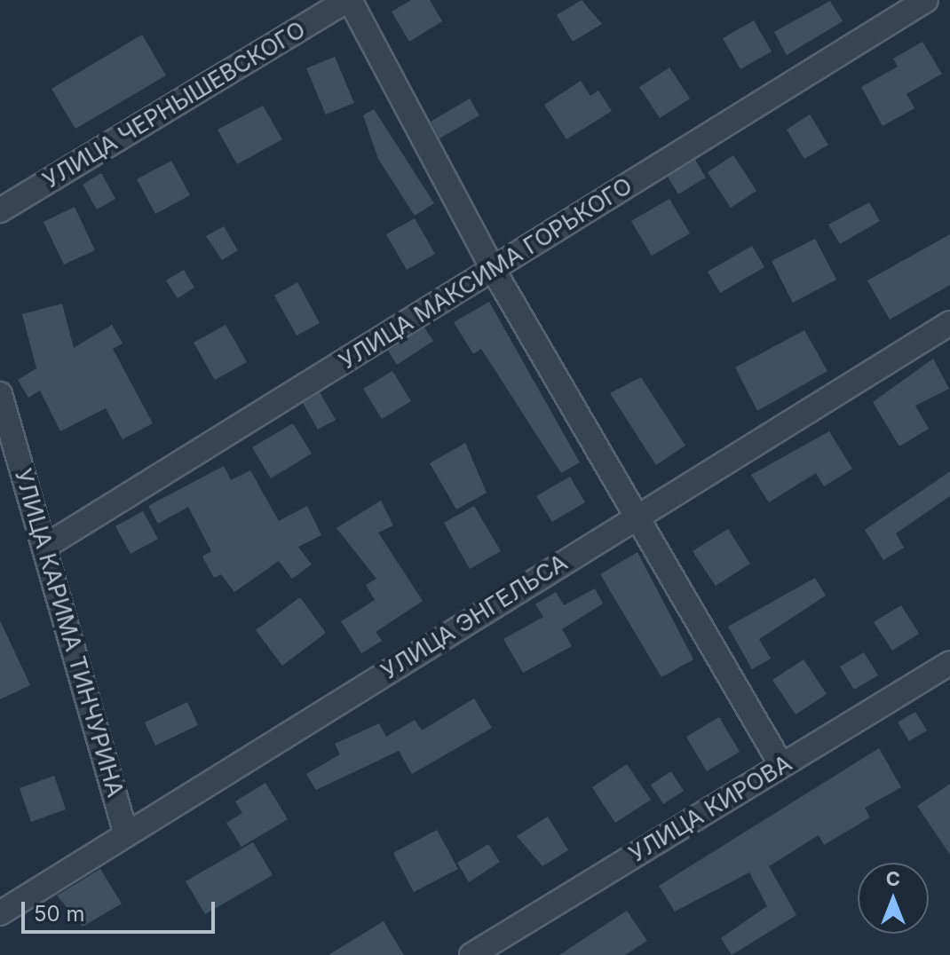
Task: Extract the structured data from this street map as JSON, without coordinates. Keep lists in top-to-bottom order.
{
  "streets": {
    "street": [
      "УЛИЦА ЧЕРНЫШЕВСКОГО",
      "УЛИЦА МАКСИМА ГОРЬКОГО",
      "УЛИЦА ЭНГЕЛЬСА",
      "УЛИЦА КАРИМА ТИНЧУРИНА",
      "УЛИЦА КИРОВА"
    ]
  },
  "crossings": [
    ["УЛИЦА МАКСИМА ГОРЬКОГО", "УЛИЦА КАРИМА ТИНЧУРИНА"],
    ["УЛИЦА ЭНГЕЛЬСА", "УЛИЦА КАРИМА ТИНЧУРИНА"]
  ],
  "scale_bar": "50 m",
  "north": "top"
}
